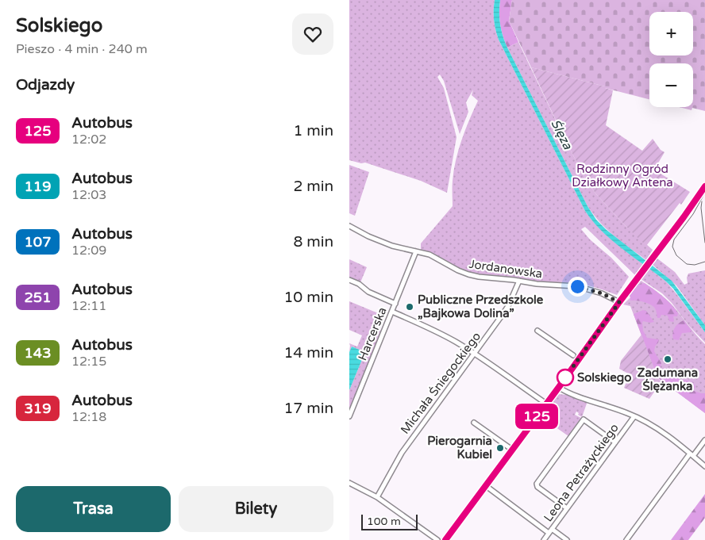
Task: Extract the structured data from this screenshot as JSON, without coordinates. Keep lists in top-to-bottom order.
{
  "streets": {
    "street": [
      "Jordanowska",
      "Harcerska",
      "Michała Śniegockiego",
      "Leona Petrażyckiego"
    ]
  },
  "crossings": [
    ["Jordanowska", "Harcerska"],
    ["Jordanowska", "Michała Śniegockiego"]
  ],
  "water": ["Ślęza"],
  "parks": ["Rodzinny Ogród Działkowy Antena"],
  "places": [
    "Publiczne Przedszkole „Bajkowa Dolina”",
    "Zadumana Ślężanka",
    "Solskiego",
    "Pierogarnia Kubiel"
  ],
  "lines": ["bus line 125"],
  "scale_bar": "100 m",
  "page": {
    "heading": [
      ["Solskiego", "Pieszo · 4 min · 240 m"],
      "Odjazdy"
    ],
    "on_map": "125",
    "map_buttons": ["+", "−"],
    "list": [
      {
        "mark": "125",
        "name": "Autobus",
        "note": "12:02",
        "value": "1 min"
      },
      {
        "mark": "119",
        "name": "Autobus",
        "note": "12:03",
        "value": "2 min"
      },
      {
        "mark": "107",
        "name": "Autobus",
        "note": "12:09",
        "value": "8 min"
      },
      {
        "mark": "251",
        "name": "Autobus",
        "note": "12:11",
        "value": "10 min"
      },
      {
        "mark": "143",
        "name": "Autobus",
        "note": "12:15",
        "value": "14 min"
      },
      {
        "mark": "319",
        "name": "Autobus",
        "note": "12:18",
        "value": "17 min"
      }
    ],
    "buttons": ["Trasa", "Bilety"],
    "scale": "100 m"
  }
}
